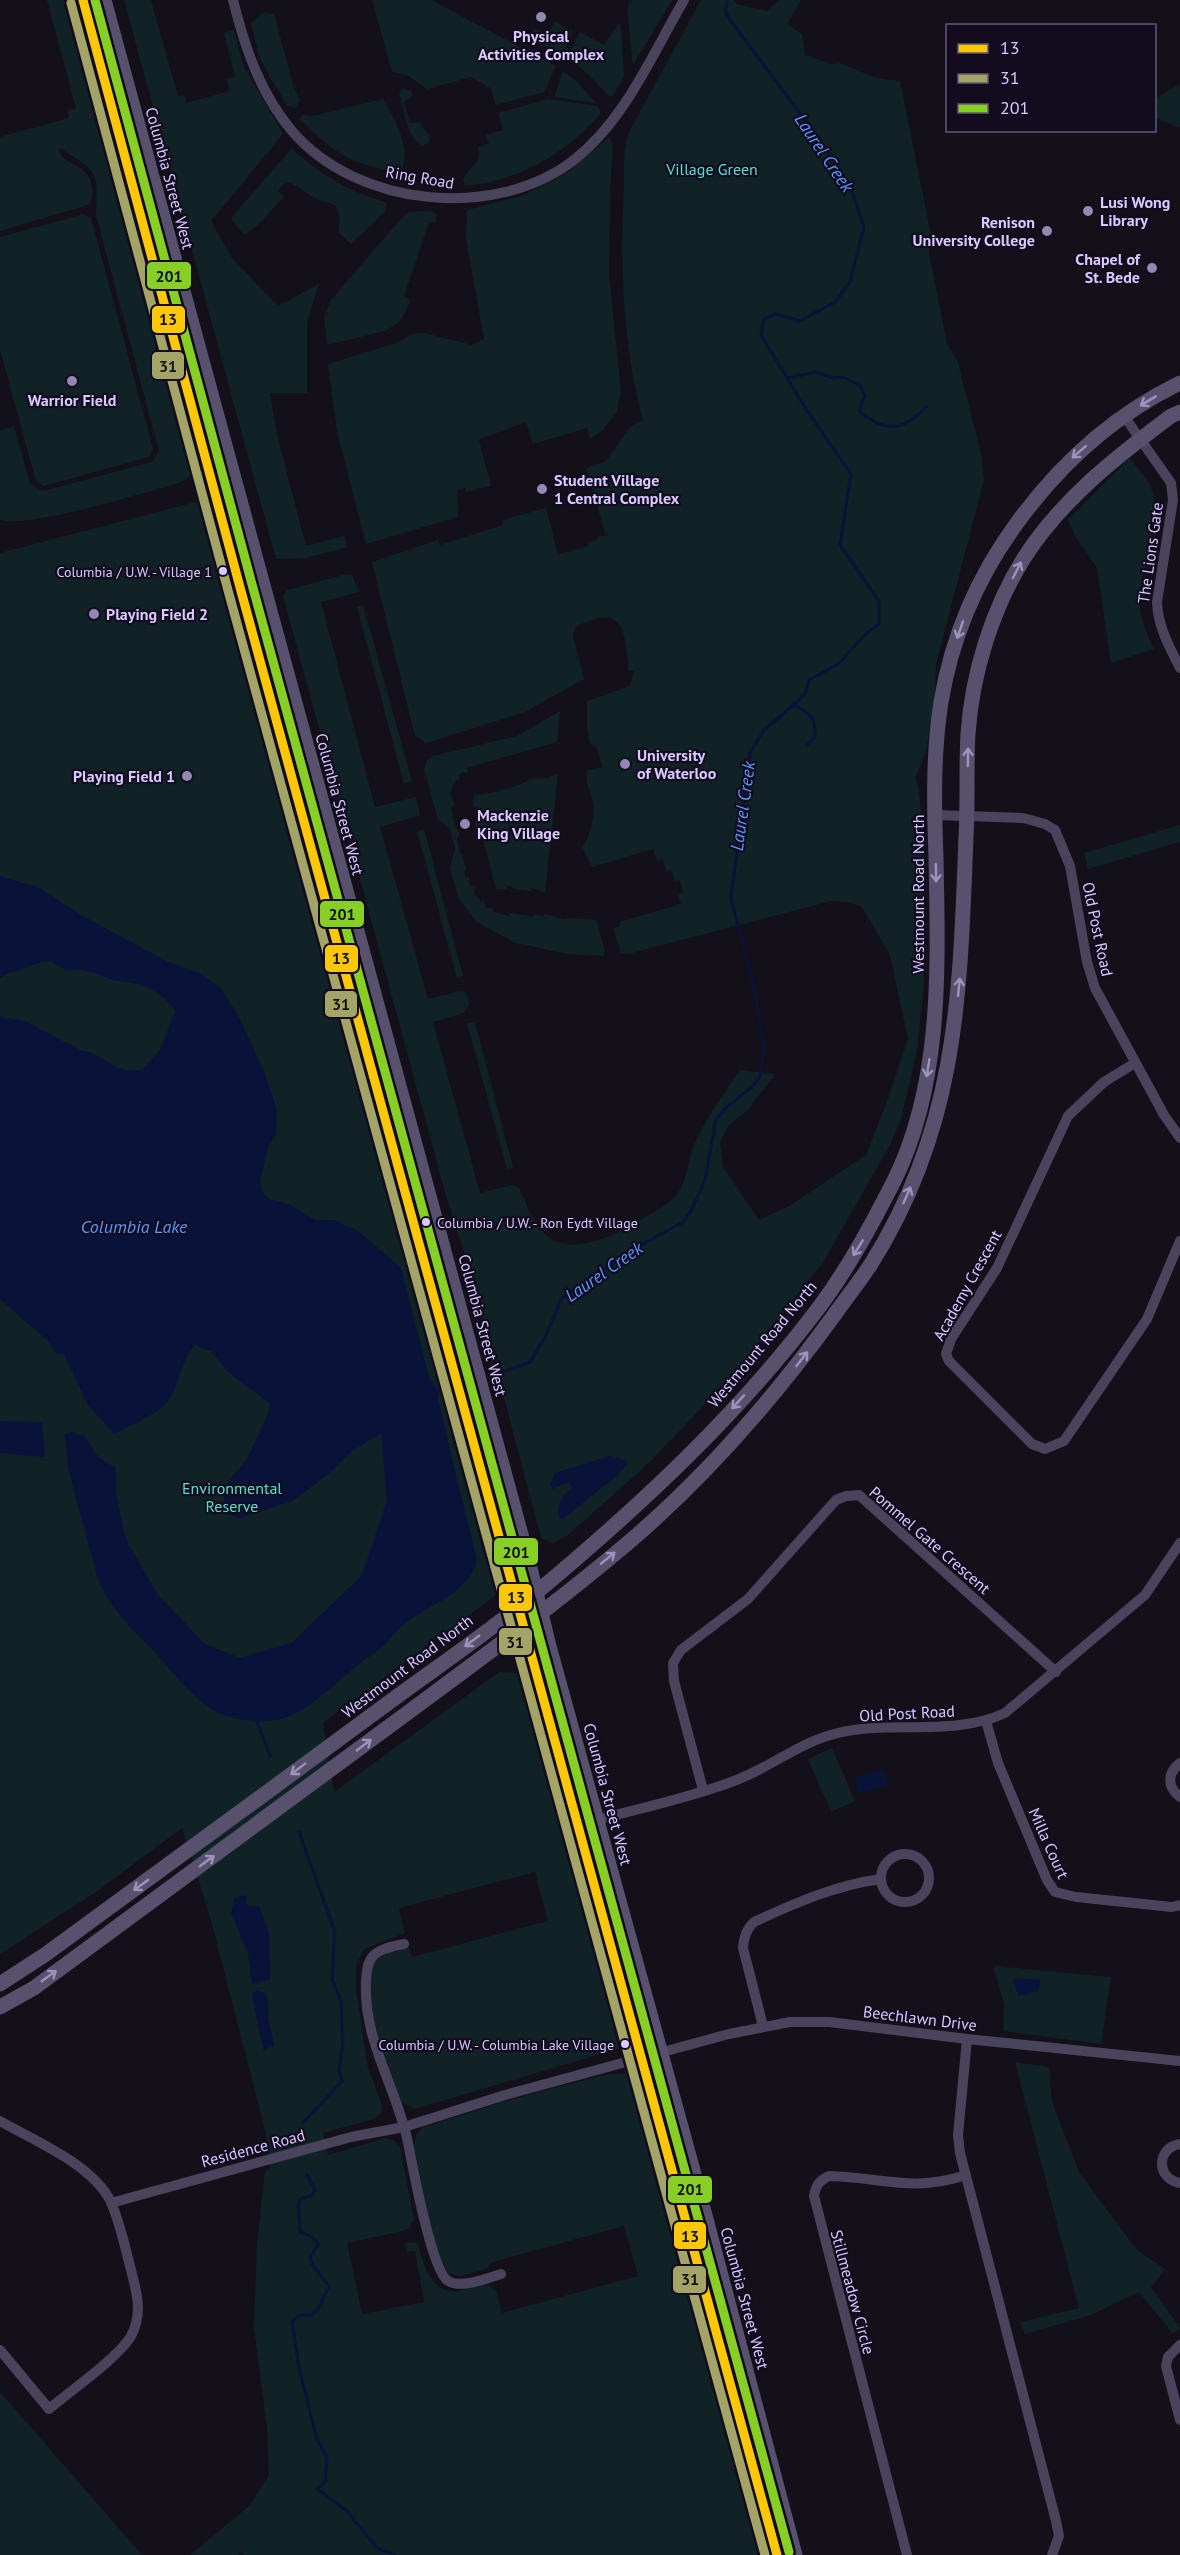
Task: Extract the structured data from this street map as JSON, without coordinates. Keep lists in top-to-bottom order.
{
  "streets": {
    "main road": ["Columbia Street West", "Westmount Road North"],
    "street": [
      "Ring Road",
      "The Lions Gate",
      "Old Post Road",
      "Academy Crescent",
      "Pommel Gate Crescent",
      "Milla Court",
      "Beechlawn Drive",
      "Residence Road",
      "Stillmeadow Circle"
    ]
  },
  "crossings": [
    ["Columbia Street West", "Westmount Road North"],
    ["Columbia Street West", "Old Post Road"],
    ["Columbia Street West", "Beechlawn Drive"],
    ["Columbia Street West", "Residence Road"],
    ["The Lions Gate", "Westmount Road North"],
    ["Westmount Road North", "Old Post Road"],
    ["Old Post Road", "Academy Crescent"],
    ["Old Post Road", "Pommel Gate Crescent"],
    ["Old Post Road", "Milla Court"],
    ["Beechlawn Drive", "Residence Road"]
  ],
  "water": ["Laurel Creek", "Columbia Lake"],
  "parks": ["Village Green", "Environmental Reserve"],
  "places": [
    "Physical Activities Complex",
    "Lusi Wong Library",
    "Renison University College",
    "Chapel of St. Bede",
    "Warrior Field",
    "Student Village 1 Central Complex",
    "Columbia / U.W. - Village 1",
    "Playing Field 2",
    "University of Waterloo",
    "Playing Field 1",
    "Mackenzie King Village",
    "Columbia / U.W. - Ron Eydt Village",
    "Columbia / U.W. - Columbia Lake Village"
  ],
  "lines": ["transit line 13", "transit line 201", "transit line 31"],
  "legend": ["13", "31", "201"]
}
